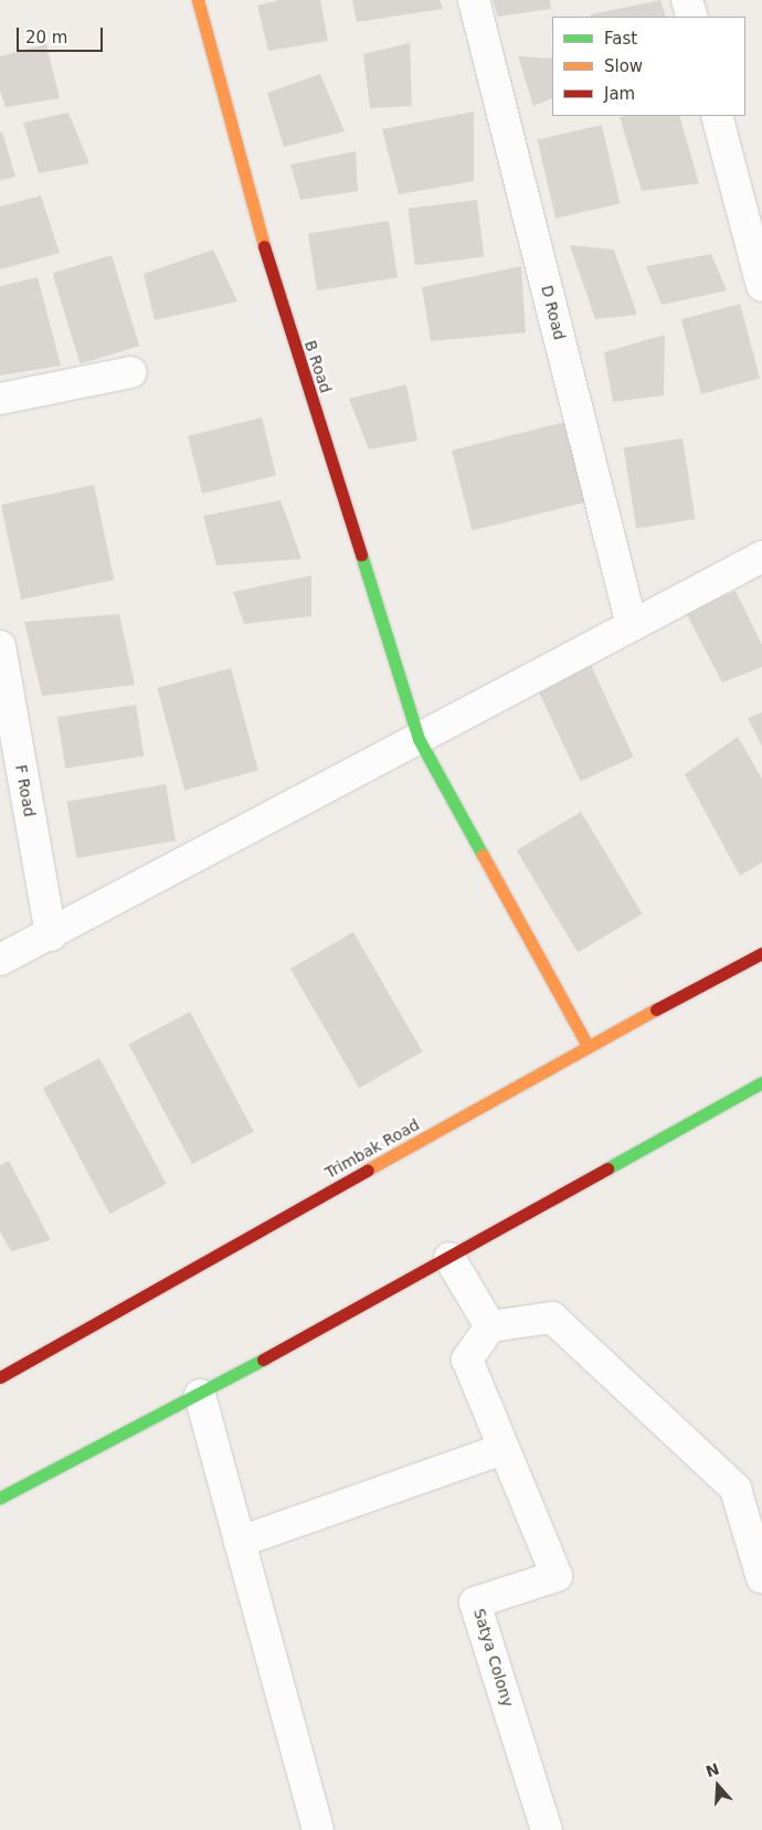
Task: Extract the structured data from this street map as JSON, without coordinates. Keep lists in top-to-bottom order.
{
  "streets": {
    "main road": ["B Road", "Trimbak Road"],
    "street": ["D Road", "F Road", "Satya Colony"]
  },
  "crossings": [
    ["B Road", "Trimbak Road"]
  ],
  "legend": ["Fast", "Slow", "Jam"],
  "scale_bar": "20 m",
  "north": "top"
}
